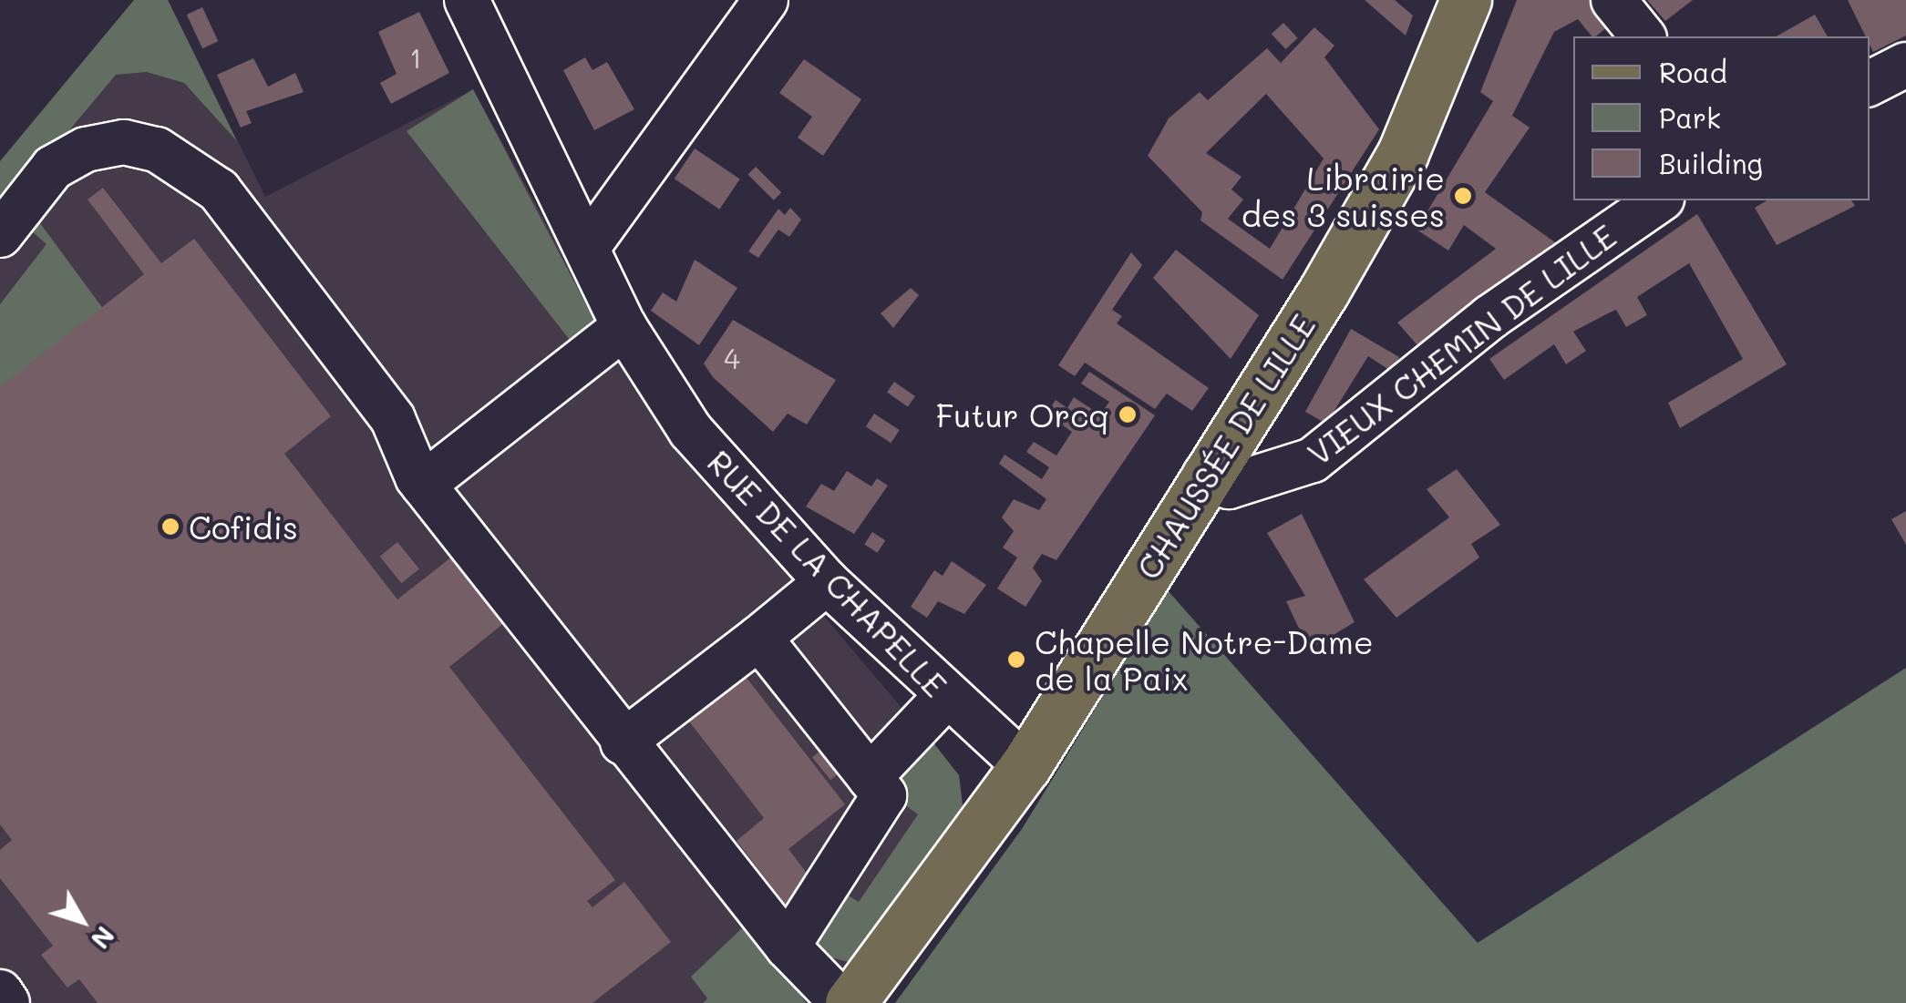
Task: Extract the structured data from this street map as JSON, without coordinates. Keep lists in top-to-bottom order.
{
  "streets": {
    "main road": ["CHAUSSÉE DE LILLE"],
    "street": ["VIEUX CHEMIN DE LILLE", "RUE DE LA CHAPELLE"]
  },
  "crossings": [
    ["VIEUX CHEMIN DE LILLE", "CHAUSSÉE DE LILLE"],
    ["CHAUSSÉE DE LILLE", "RUE DE LA CHAPELLE"]
  ],
  "places": [
    "Librairie des 3 suisses",
    "Futur Orcq",
    "Cofidis",
    "Chapelle Notre-Dame de la Paix"
  ],
  "house_numbers": ["1", "4"],
  "legend": ["Road", "Park", "Building"],
  "north": "bottom right"
}
